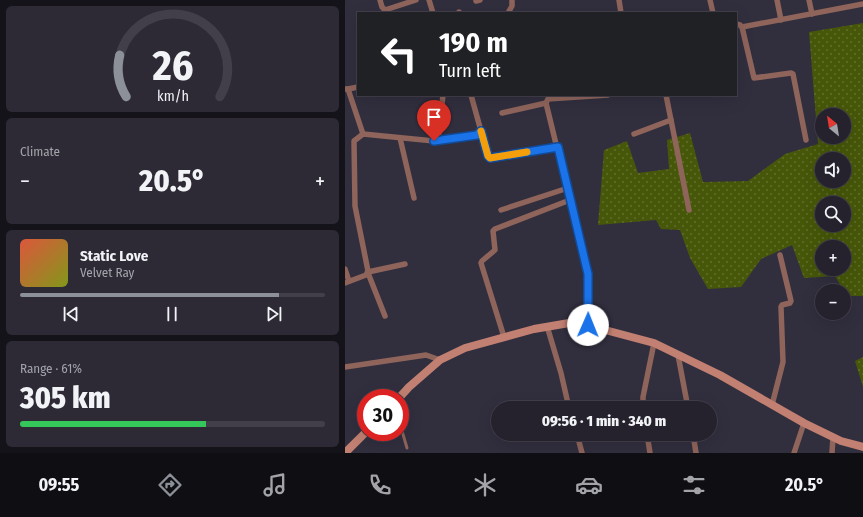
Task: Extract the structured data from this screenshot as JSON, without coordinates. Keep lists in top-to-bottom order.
{
  "north": "top left",
  "page": {
    "turn": ["190 m", "Turn left"],
    "map_buttons": ["+", "−"],
    "tile": [
      "Climate",
      ["Range · 61%", "305 km"]
    ],
    "heat": ["−", "20.5°", "+"],
    "song": ["Static Love", "Velvet Ray"],
    "limit": "30",
    "trip": "09:56 · 1 min · 340 m",
    "tabs": ["09:55", "20.5°"],
    "gauge": ["26", "km/h"]
  }
}
